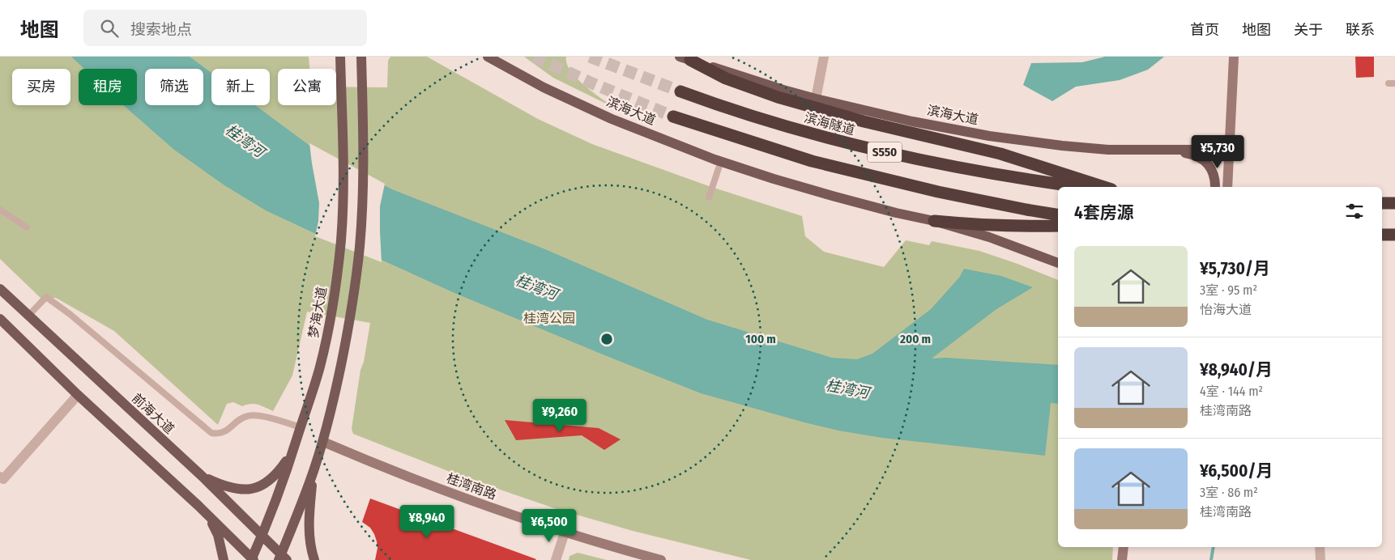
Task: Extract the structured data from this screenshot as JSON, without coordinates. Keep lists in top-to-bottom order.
{
  "streets": {
    "highway": ["滨海隧道", "S550"],
    "main road": ["滨海大道", "梦海大道", "前海大道"],
    "street": ["桂湾南路"]
  },
  "crossings": [
    ["梦海大道", "前海大道"]
  ],
  "water": ["桂湾河"],
  "parks": ["桂湾公园"],
  "page": {
    "header": "地图",
    "search": "搜索地点",
    "nav": [
      "首页",
      "地图",
      "关于",
      "联系"
    ],
    "chip": [
      "买房",
      "租房",
      "筛选",
      "新上",
      "公寓"
    ],
    "price": [
      "¥5,730",
      "¥9,260",
      "¥8,940",
      "¥6,500"
    ],
    "heading": "4套房源",
    "list": [
      {
        "name": "¥5,730/月",
        "note": "3室 · 95 m² · 怡海大道"
      },
      {
        "name": "¥8,940/月",
        "note": "4室 · 144 m² · 桂湾南路"
      },
      {
        "name": "¥6,500/月",
        "note": "3室 · 86 m² · 桂湾南路"
      }
    ]
  },
  "rings": ["100 m", "200 m"]
}
